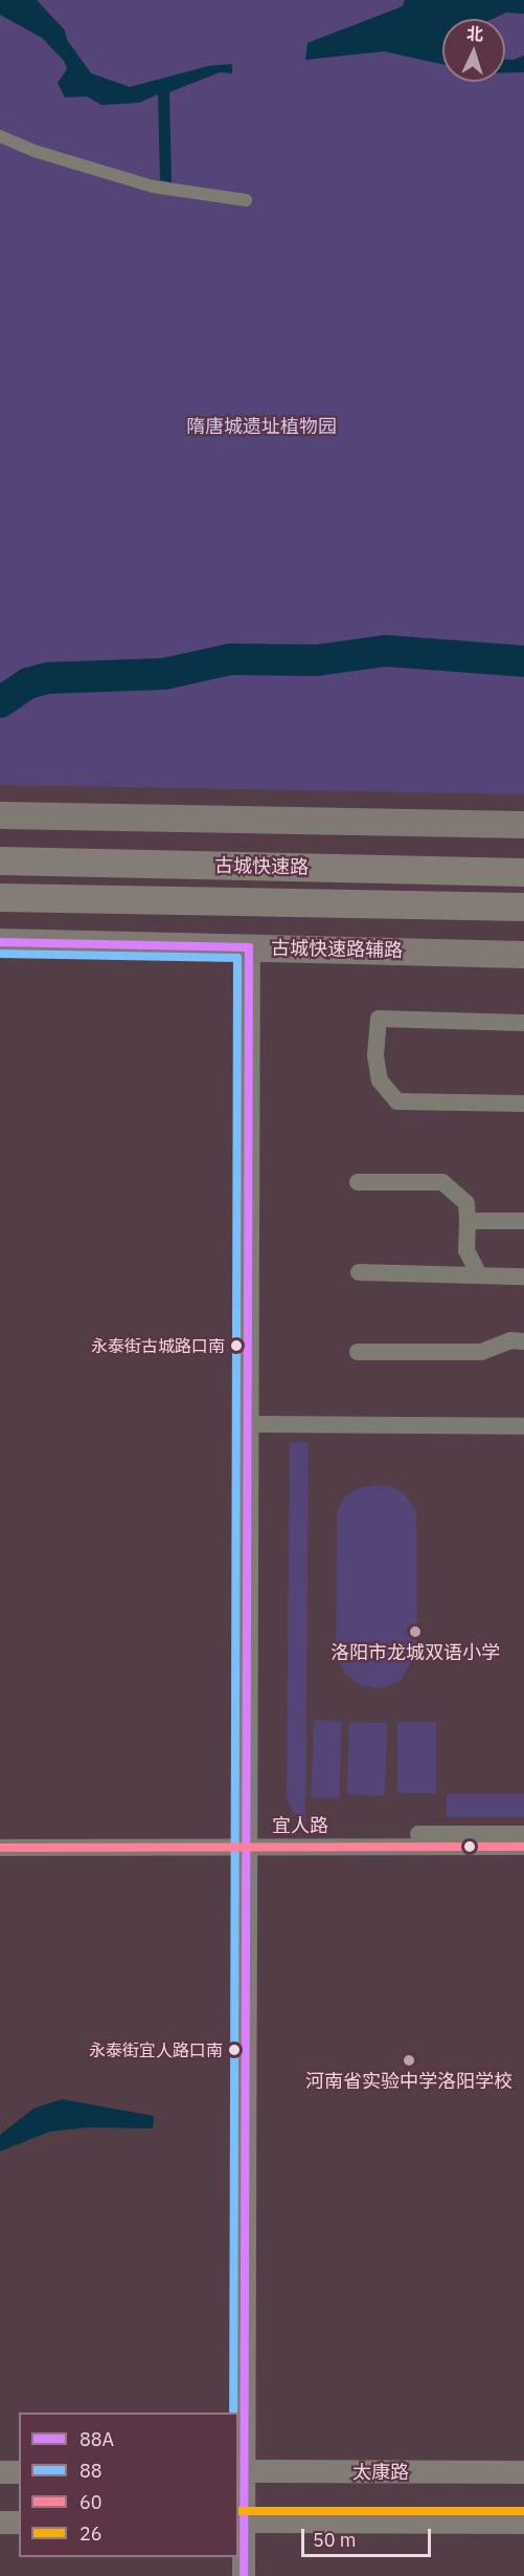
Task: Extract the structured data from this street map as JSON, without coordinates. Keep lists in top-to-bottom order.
{
  "streets": {
    "highway": ["古城快速路"],
    "main road": ["古城快速路辅路", "太康路"],
    "street": ["宜人路"]
  },
  "parks": ["隋唐城遗址植物园"],
  "places": [
    "永泰街古城路口南",
    "洛阳市龙城双语小学",
    "永泰街宜人路口南",
    "河南省实验中学洛阳学校"
  ],
  "lines": [
    "transit line 88A",
    "transit line 88",
    "transit line 60",
    "transit line 26"
  ],
  "legend": [
    "88A",
    "88",
    "60",
    "26"
  ],
  "scale_bar": "50 m",
  "north": "top"
}
